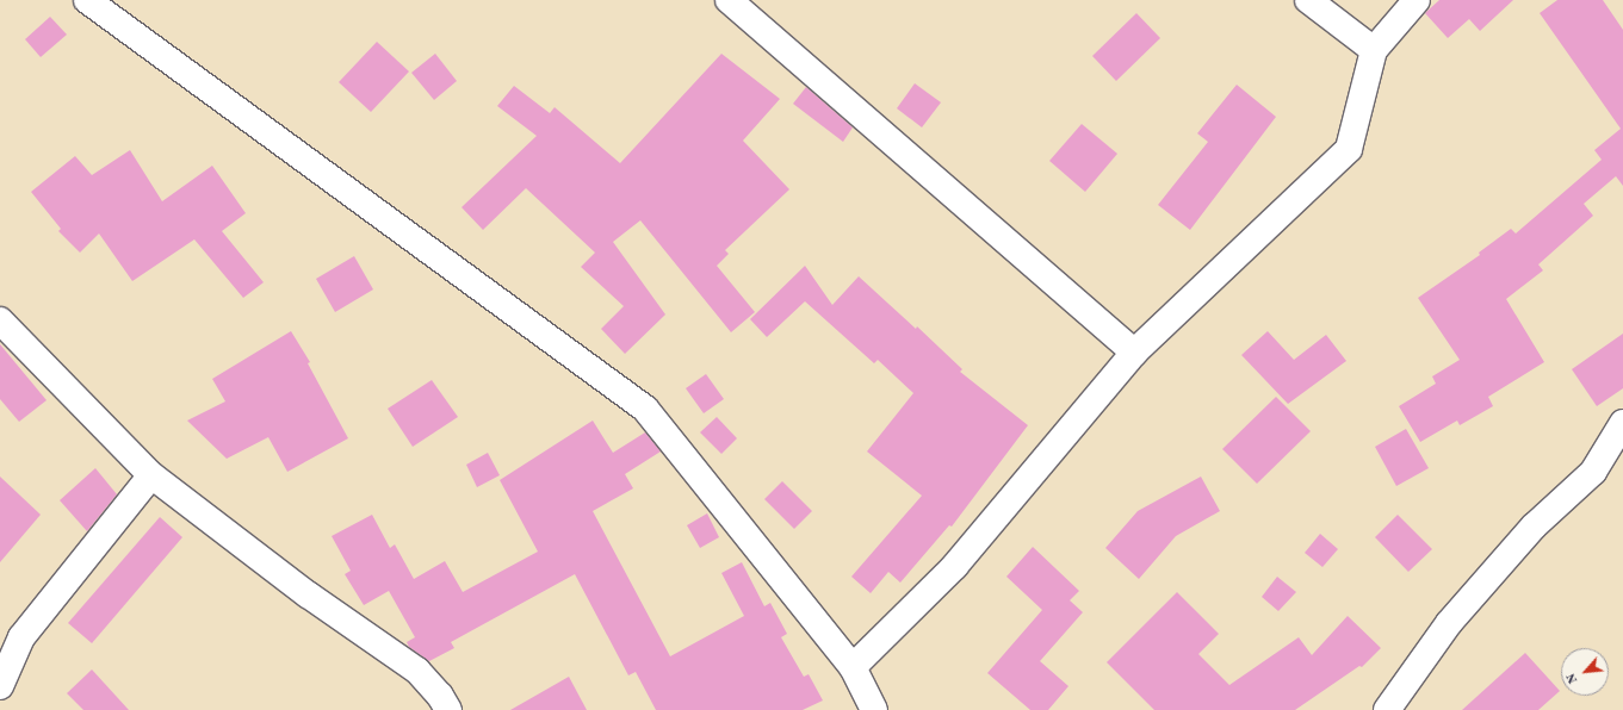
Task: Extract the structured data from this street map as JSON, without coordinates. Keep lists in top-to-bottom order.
{
  "north": "bottom left"
}
